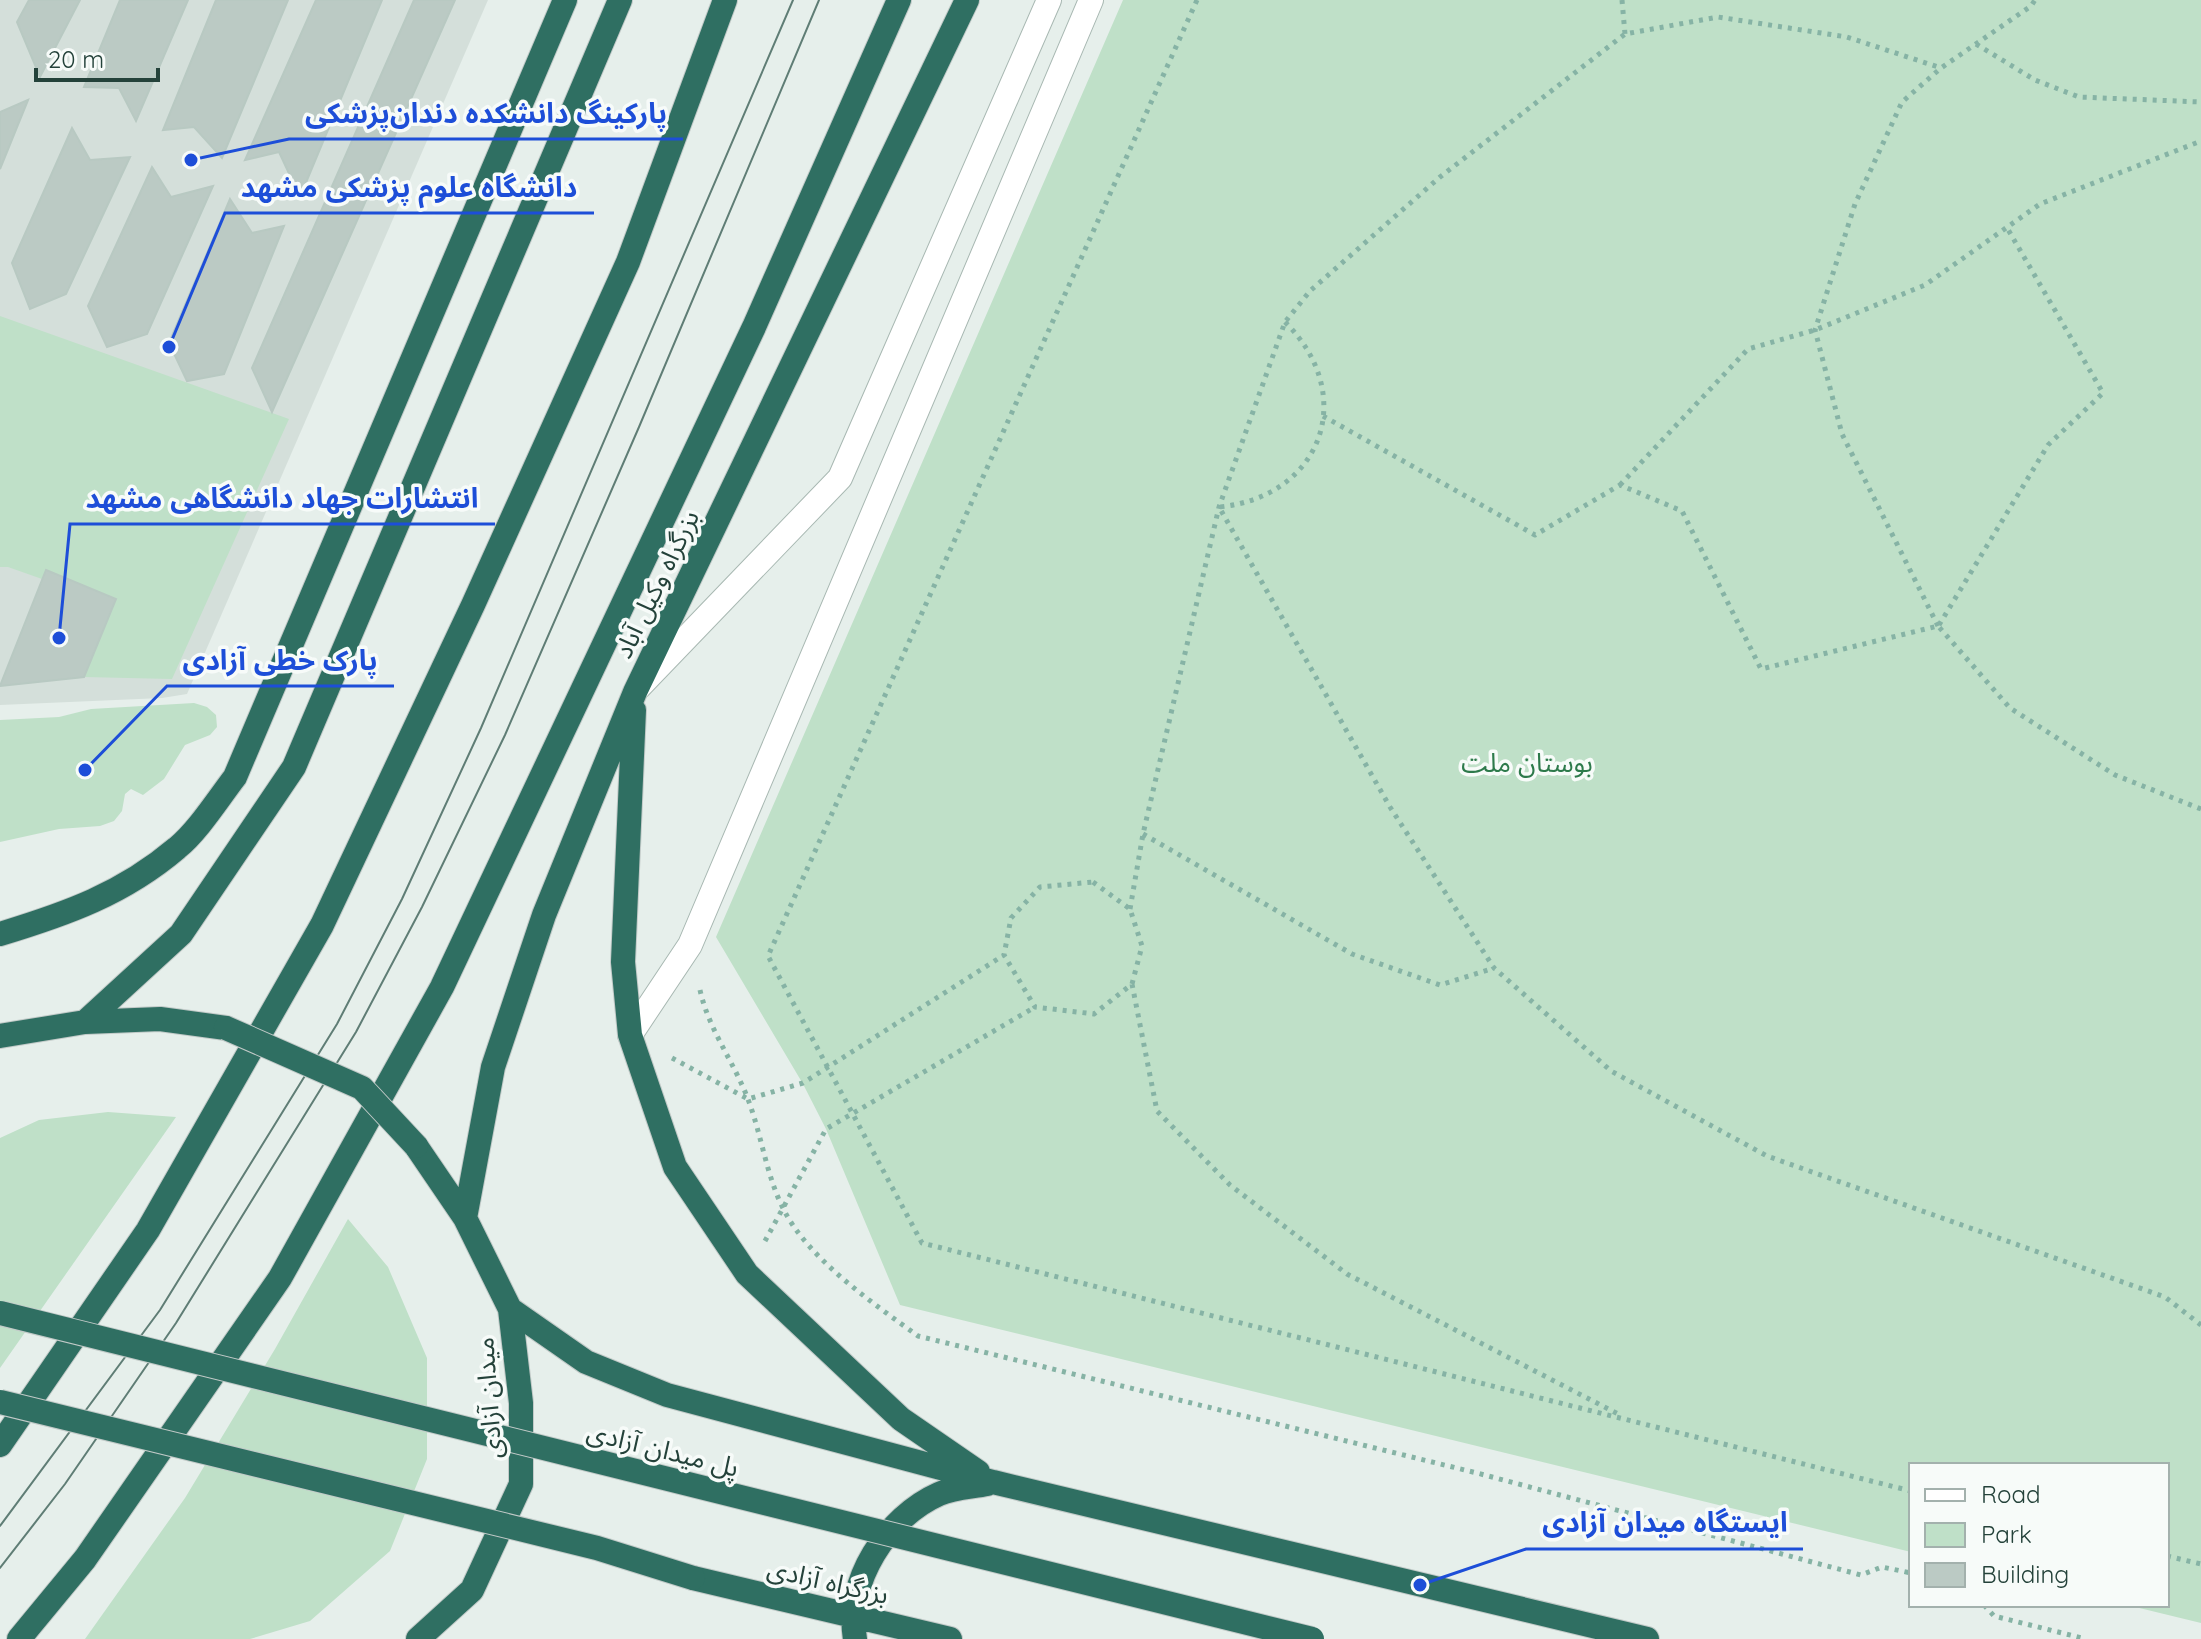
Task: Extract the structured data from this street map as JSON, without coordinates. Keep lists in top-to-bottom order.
{
  "streets": {
    "highway": [
      "بزرگراه وکیل آباد",
      "میدان آزادی",
      "پل میدان آزادی",
      "بزرگراه آزادی"
    ]
  },
  "crossings": [
    ["بزرگراه وکیل آباد", "میدان آزادی"]
  ],
  "parks": ["بوستان ملت"],
  "places": [
    "پارکینگ دانشکده دندان‌پزشکی",
    "دانشگاه علوم پزشکی مشهد",
    "انتشارات جهاد دانشگاهی مشهد",
    "پارک خطی آزادی",
    "ایستگاه میدان آزادی"
  ],
  "legend": ["Road", "Park", "Building"],
  "scale_bar": "20 m"
}
